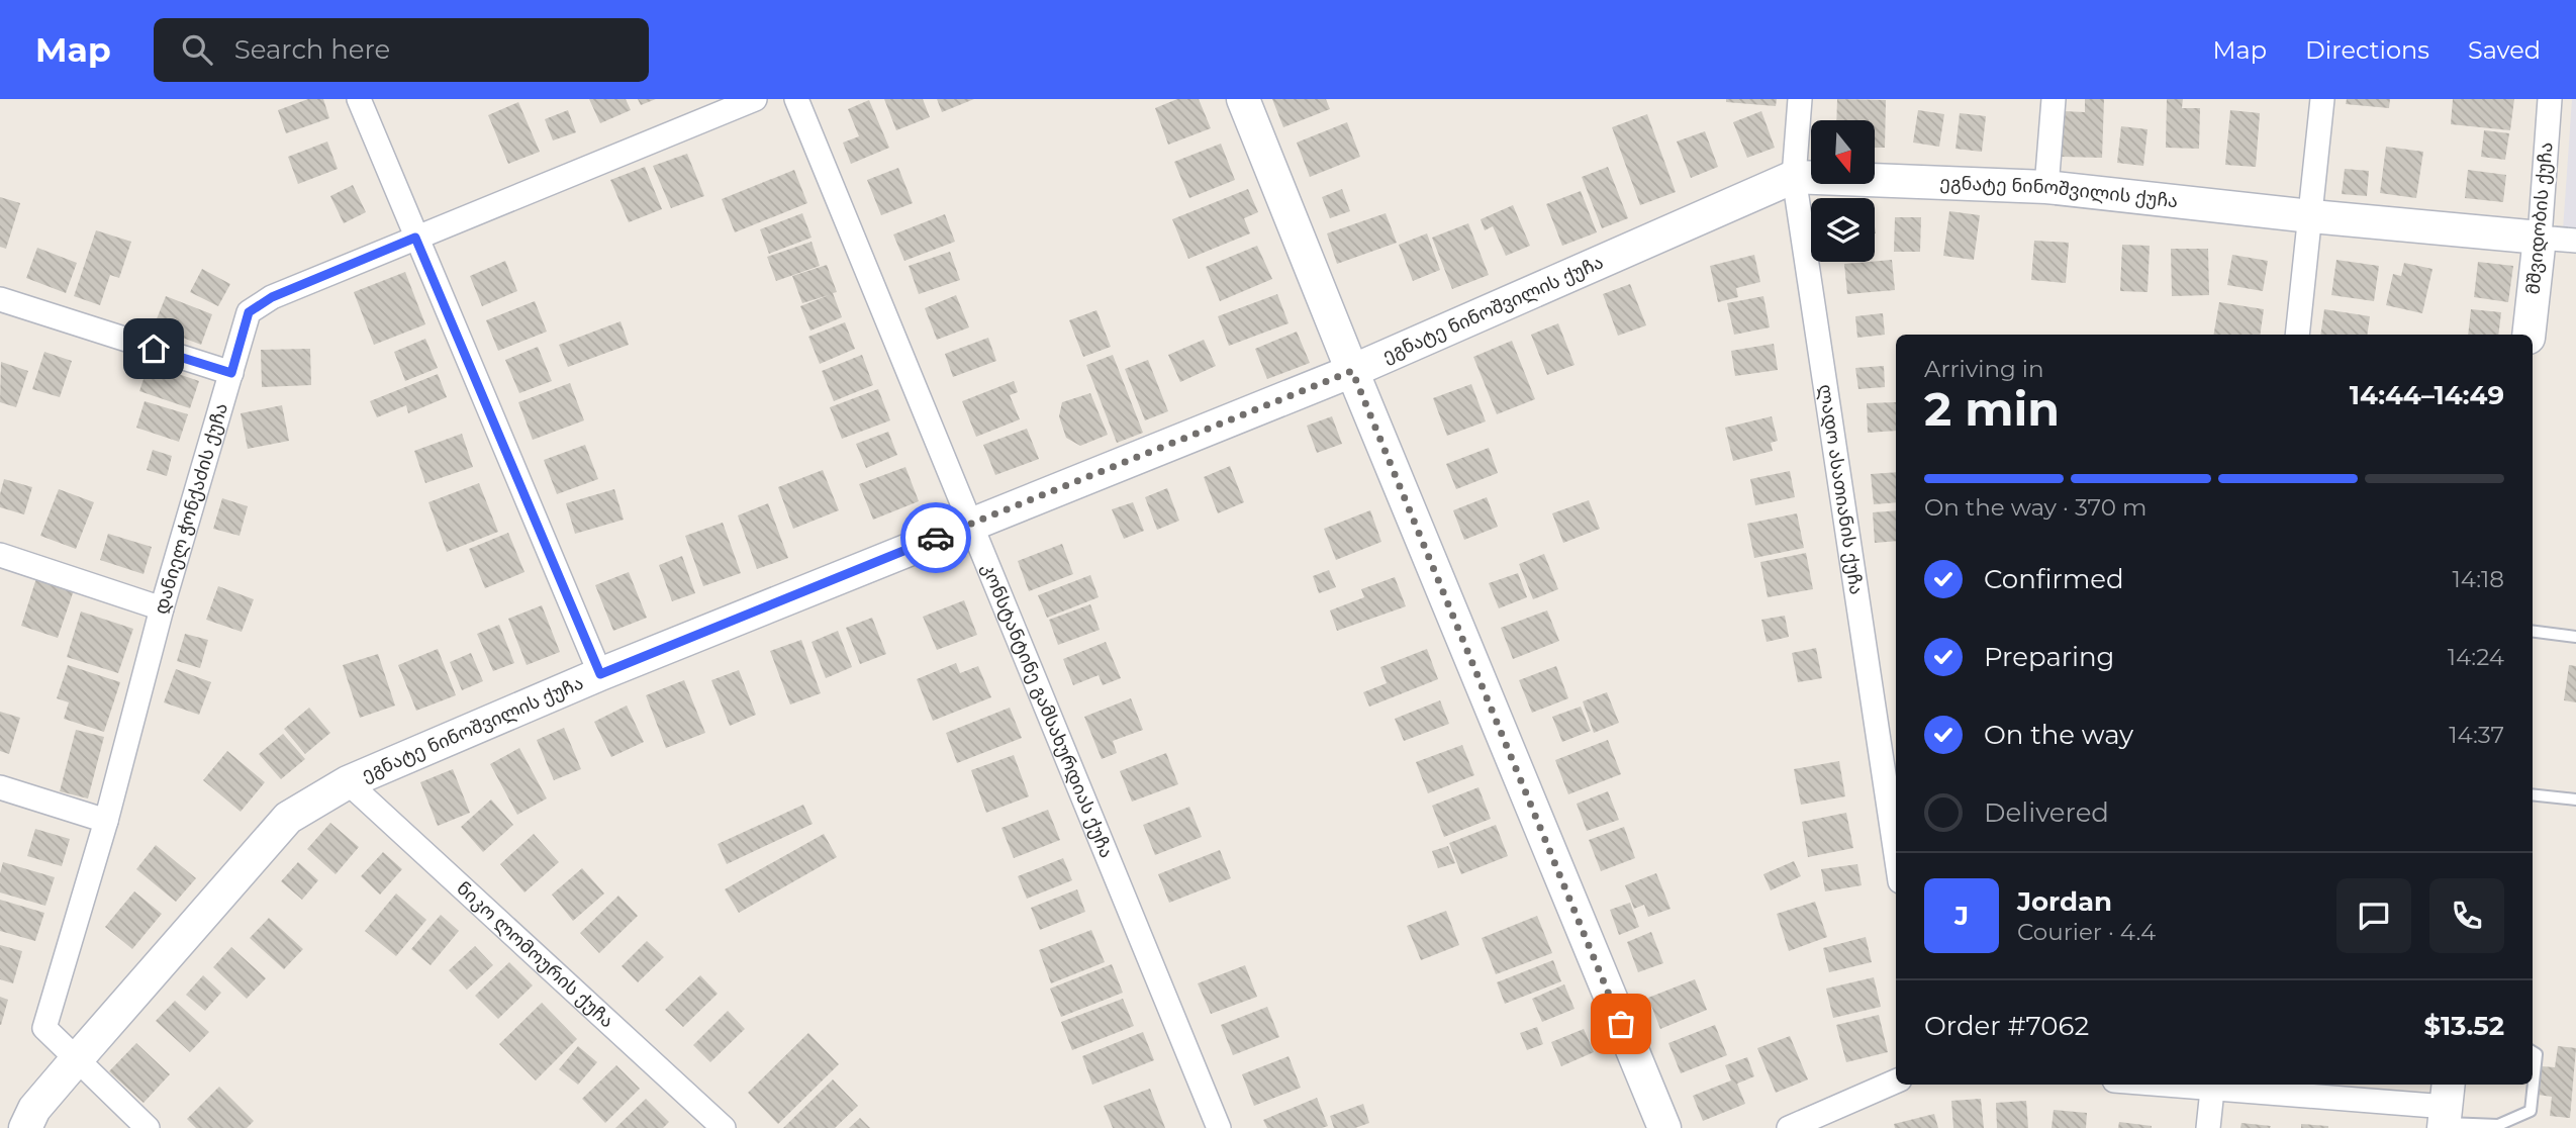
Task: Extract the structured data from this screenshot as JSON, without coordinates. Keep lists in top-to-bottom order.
{
  "streets": {
    "street": [
      "ეგნატე ნინოშვილის ქუჩა",
      "მშვიდობის ქუჩა",
      "ლადო ასათიანის ქუჩა",
      "დანიელ ჭონქაძის ქუჩა",
      "კონსტანტინე გამსახურდიას ქუჩა",
      "ნიკო ლომოურის ქუჩა"
    ]
  },
  "crossings": [
    ["ეგნატე ნინოშვილის ქუჩა", "მშვიდობის ქუჩა"],
    ["ეგნატე ნინოშვილის ქუჩა", "ლადო ასათიანის ქუჩა"],
    ["ეგნატე ნინოშვილის ქუჩა", "დანიელ ჭონქაძის ქუჩა"],
    ["ეგნატე ნინოშვილის ქუჩა", "კონსტანტინე გამსახურდიას ქუჩა"],
    ["ეგნატე ნინოშვილის ქუჩა", "ნიკო ლომოურის ქუჩა"]
  ],
  "north": "bottom",
  "page": {
    "header": "Map",
    "search": "Search here",
    "nav": ["Map", "Directions", "Saved"],
    "heading": ["2 min", "Arriving in", "14:44–14:49"],
    "panel": [
      "Jordan",
      "Courier · 4.4",
      "Order #7062",
      "$13.52"
    ],
    "bar": "On the way · 370 m",
    "list": [
      ["Confirmed", "14:18"],
      ["Preparing", "14:24"],
      ["On the way", "14:37"],
      "Delivered"
    ],
    "round": "J"
  }
}
